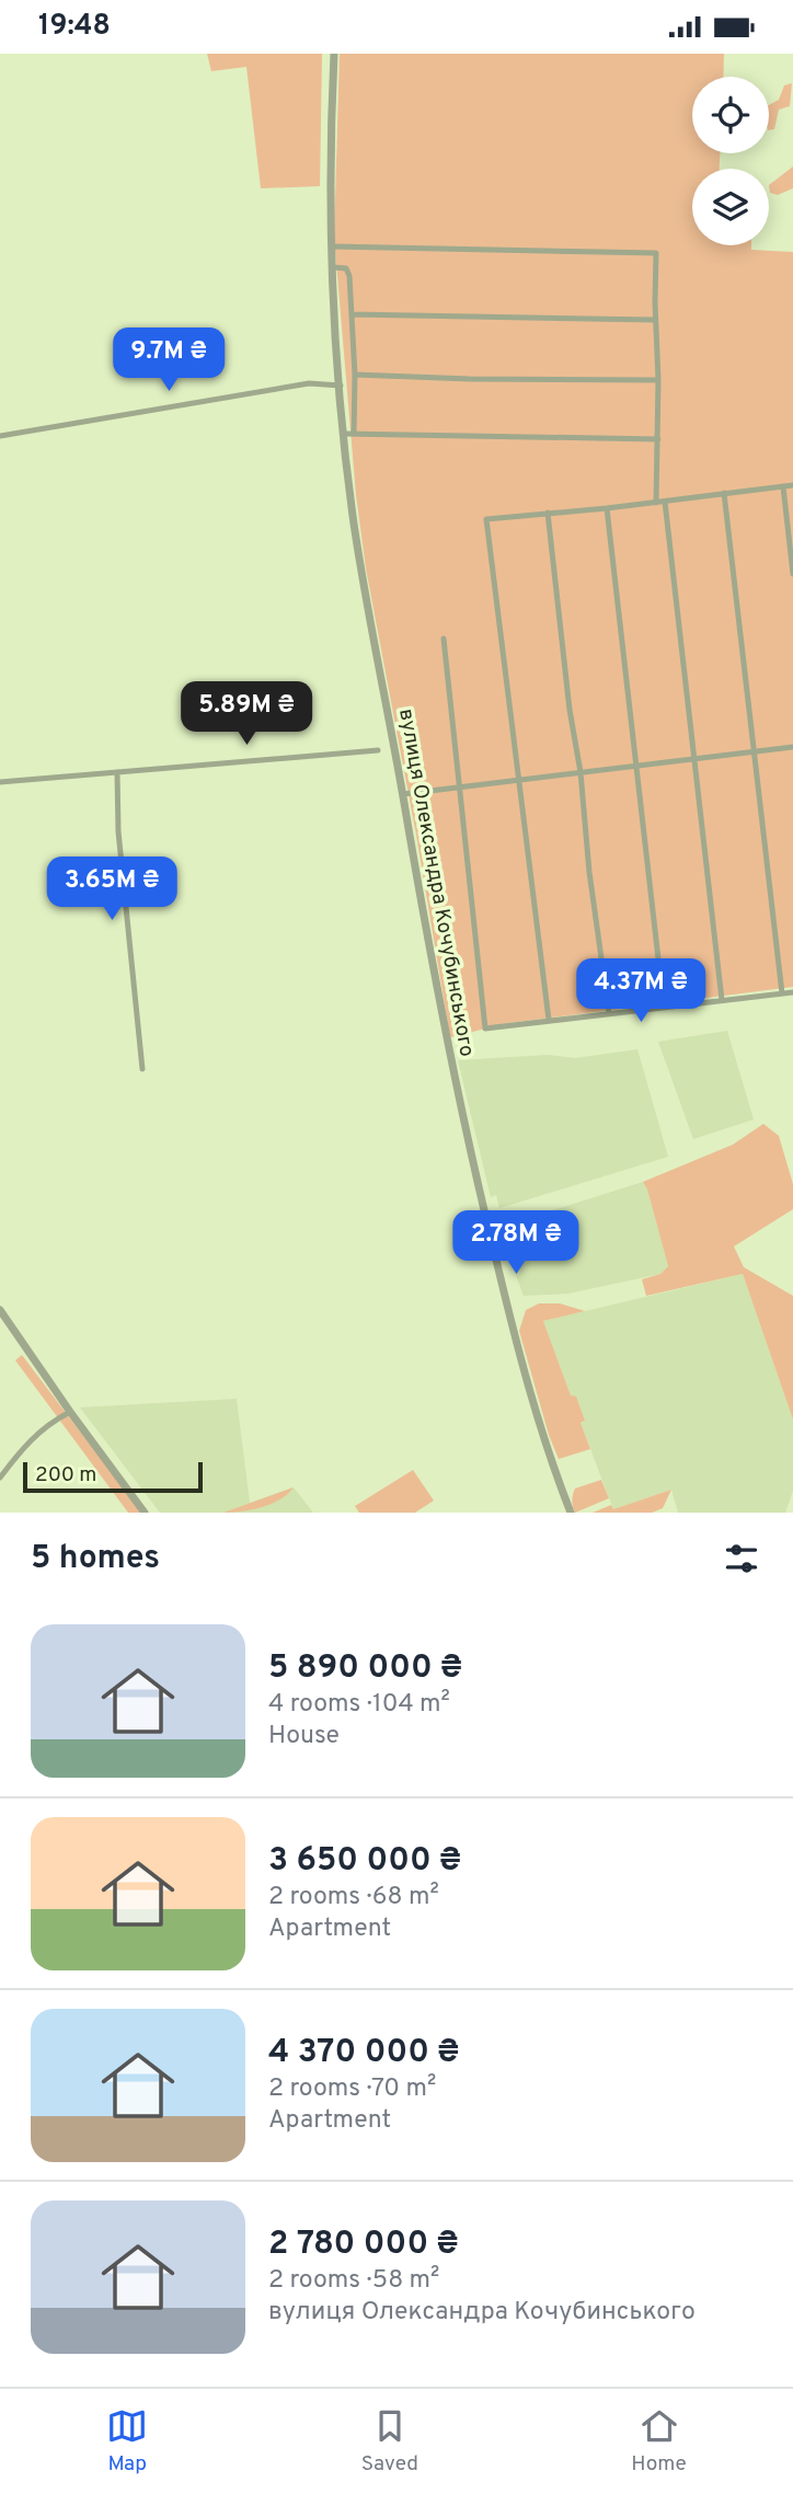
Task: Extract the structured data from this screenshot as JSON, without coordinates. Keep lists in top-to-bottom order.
{
  "streets": {
    "street": ["вулиця Олександра Кочубинського"]
  },
  "scale_bar": "200 m",
  "page": {
    "status": "19:48",
    "price": [
      "9.7M ₴",
      "5.89M ₴",
      "3.65M ₴",
      "4.37M ₴",
      "2.78M ₴"
    ],
    "scale": "200 m",
    "heading": "5 homes",
    "list": [
      {
        "name": "5 890 000 ₴",
        "note": "4 rooms · 104 m² · House"
      },
      {
        "name": "3 650 000 ₴",
        "note": "2 rooms · 68 m² · Apartment"
      },
      {
        "name": "4 370 000 ₴",
        "note": "2 rooms · 70 m² · Apartment"
      },
      {
        "name": "2 780 000 ₴",
        "note": "2 rooms · 58 m² · вулиця Олександра Кочубинського"
      }
    ],
    "tabs": ["Map", "Saved", "Home"]
  }
}
